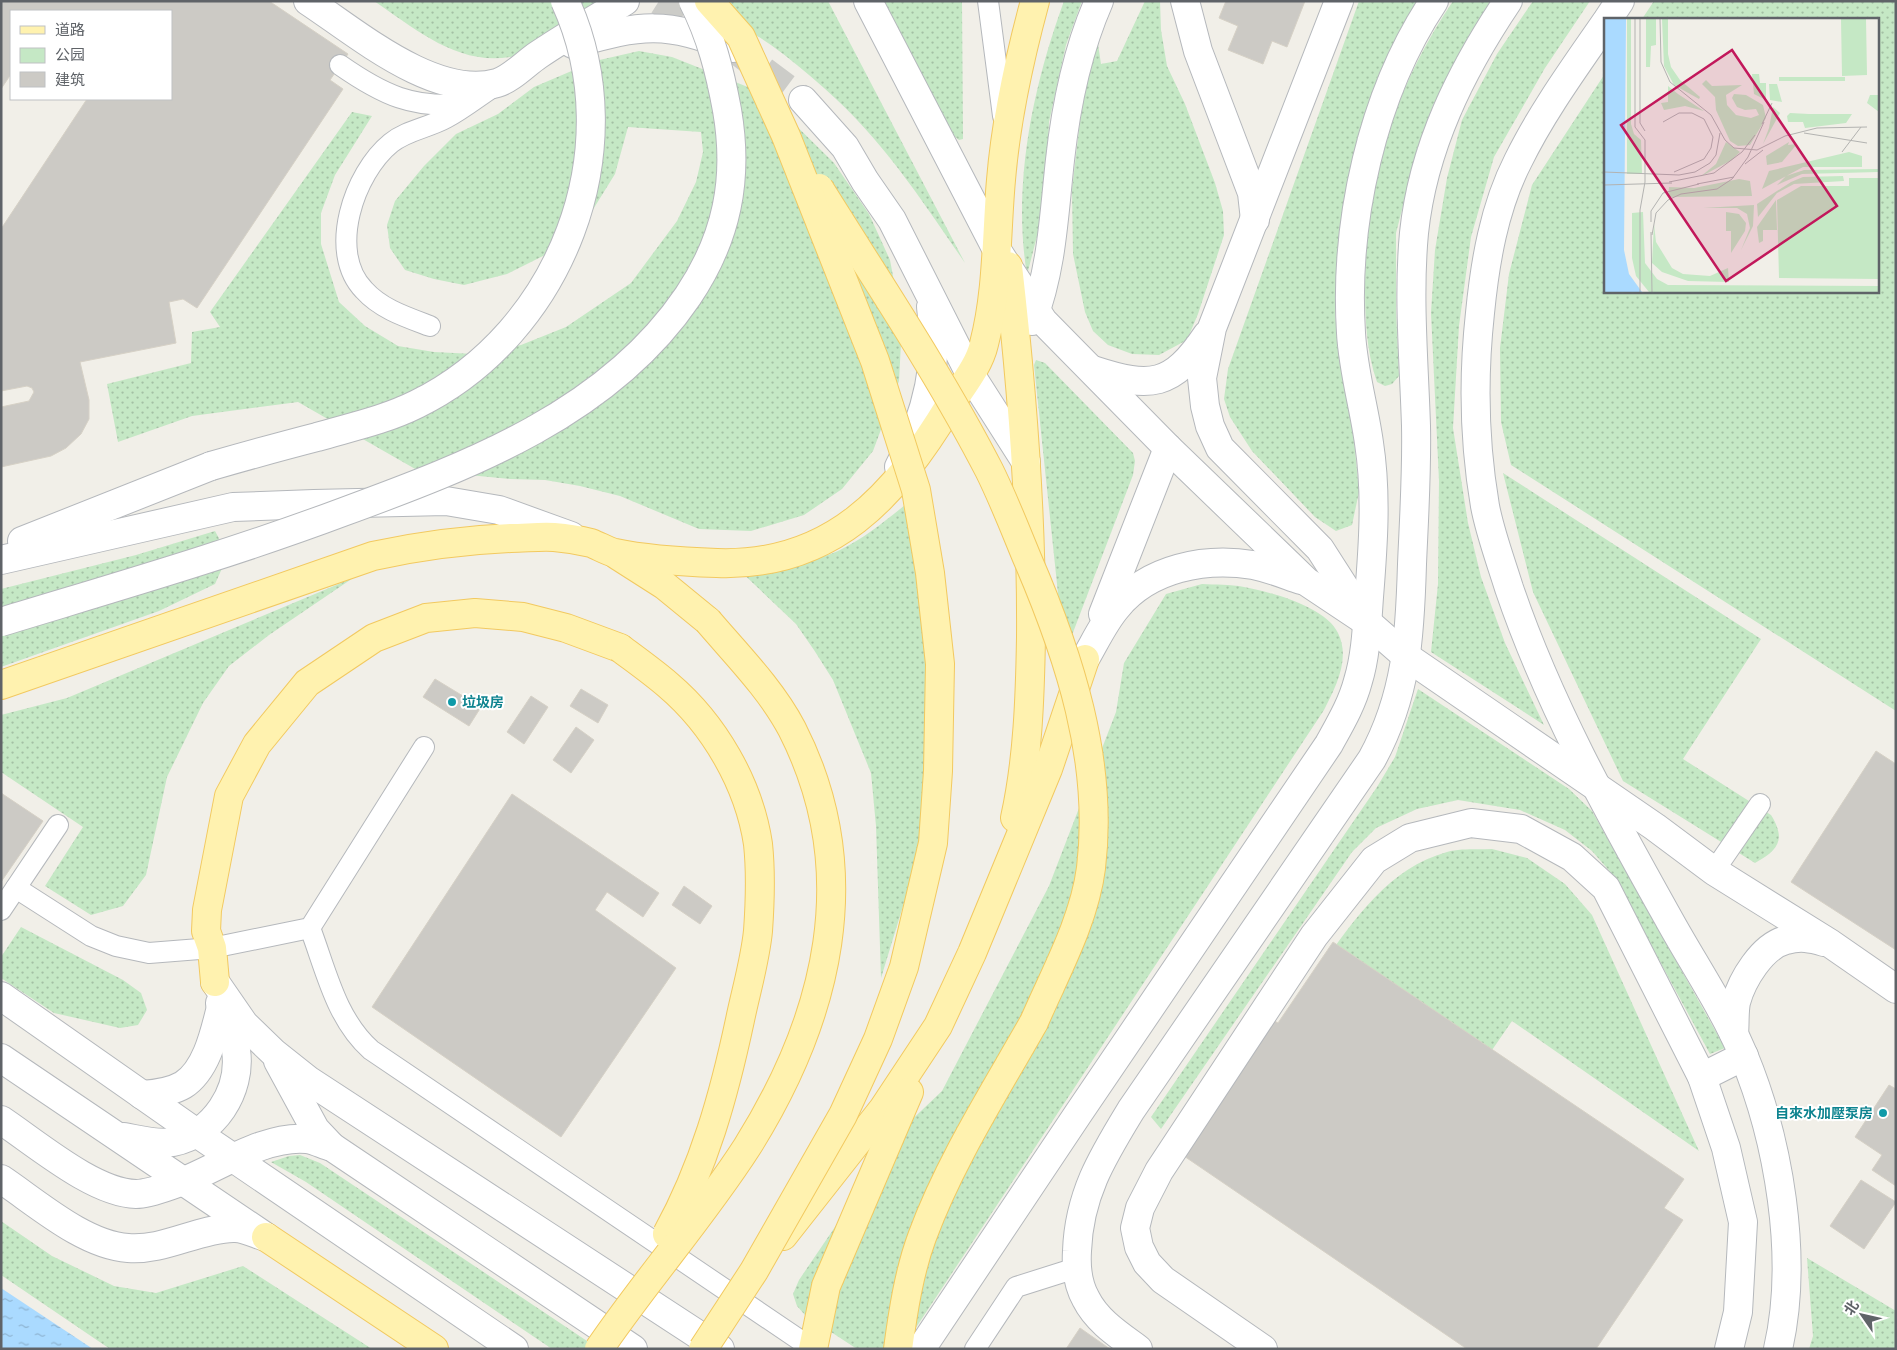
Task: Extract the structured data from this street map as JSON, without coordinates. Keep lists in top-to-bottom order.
{
  "places": ["垃圾房", "自來水加壓泵房"],
  "legend": ["道路", "公园", "建筑"],
  "north": "top left"
}
